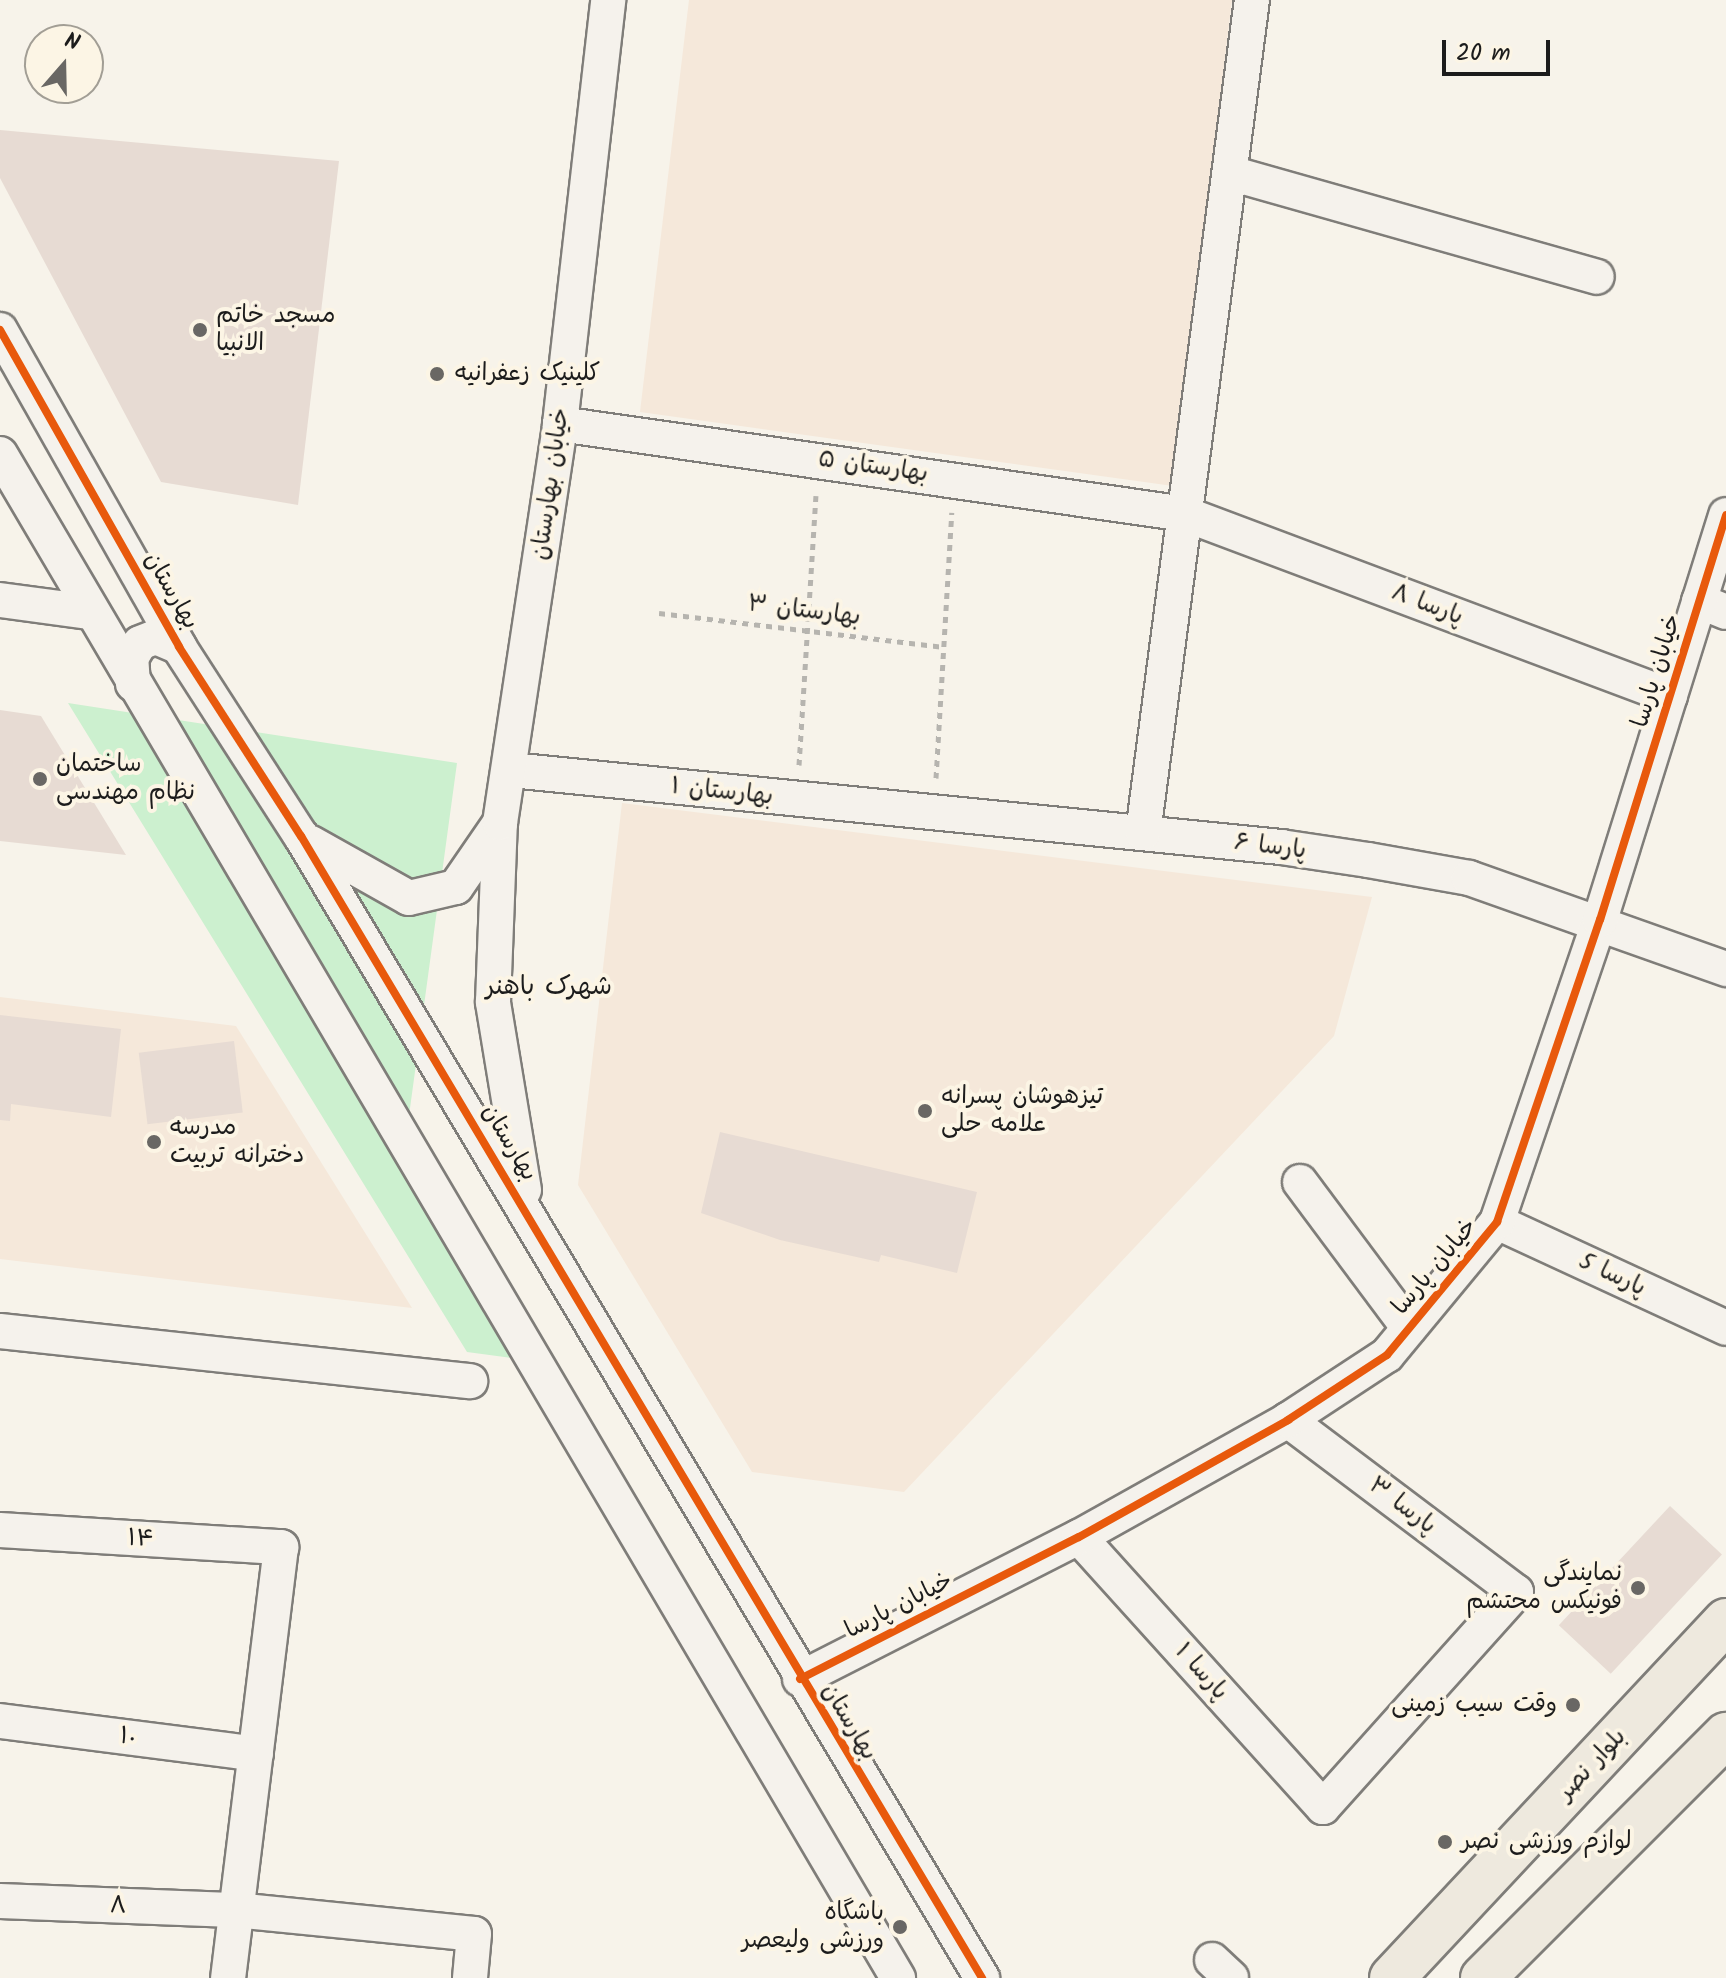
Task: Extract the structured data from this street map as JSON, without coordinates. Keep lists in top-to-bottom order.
{
  "streets": {
    "main road": ["بلوار نصر"],
    "street": [
      "بهارستان ۵",
      "خیابان بهارستان",
      "بهارستان",
      "۸ پارسا",
      "خیابان پارسا",
      "بهارستان ۱",
      "پارسا ۶",
      "پارسا 5",
      "پارسا ۳",
      "۱۴",
      "پارسا ۱",
      "۱۰",
      "۸"
    ],
    "path": ["بهارستان ۳"]
  },
  "crossings": [
    ["بهارستان ۵", "خیابان بهارستان"],
    ["بهارستان ۵", "۸ پارسا"],
    ["خیابان بهارستان", "بهارستان ۱"],
    ["بهارستان", "خیابان پارسا"],
    ["۸ پارسا", "خیابان پارسا"],
    ["خیابان پارسا", "پارسا ۶"],
    ["خیابان پارسا", "پارسا 5"],
    ["خیابان پارسا", "پارسا ۳"],
    ["خیابان پارسا", "پارسا ۱"],
    ["بهارستان ۱", "پارسا ۶"],
    ["پارسا ۳", "پارسا ۱"],
    ["۱۴", "۱۰"]
  ],
  "districts": ["شهرک باهنر"],
  "places": [
    "مسجد خاتم الانبیا",
    "کلینیک زعفرانیه",
    "ساختمان نظام مهندسی",
    "تیزهوشان پسرانه علامه حلی",
    "مدرسه دخترانه تربیت",
    "نمایندگی فونیکس محتشم",
    "وقت سیب زمینی",
    "لوازم ورزشی نصر",
    "باشگاه ورزشی ولیعصر"
  ],
  "scale_bar": "20 m",
  "north": "top"
}
